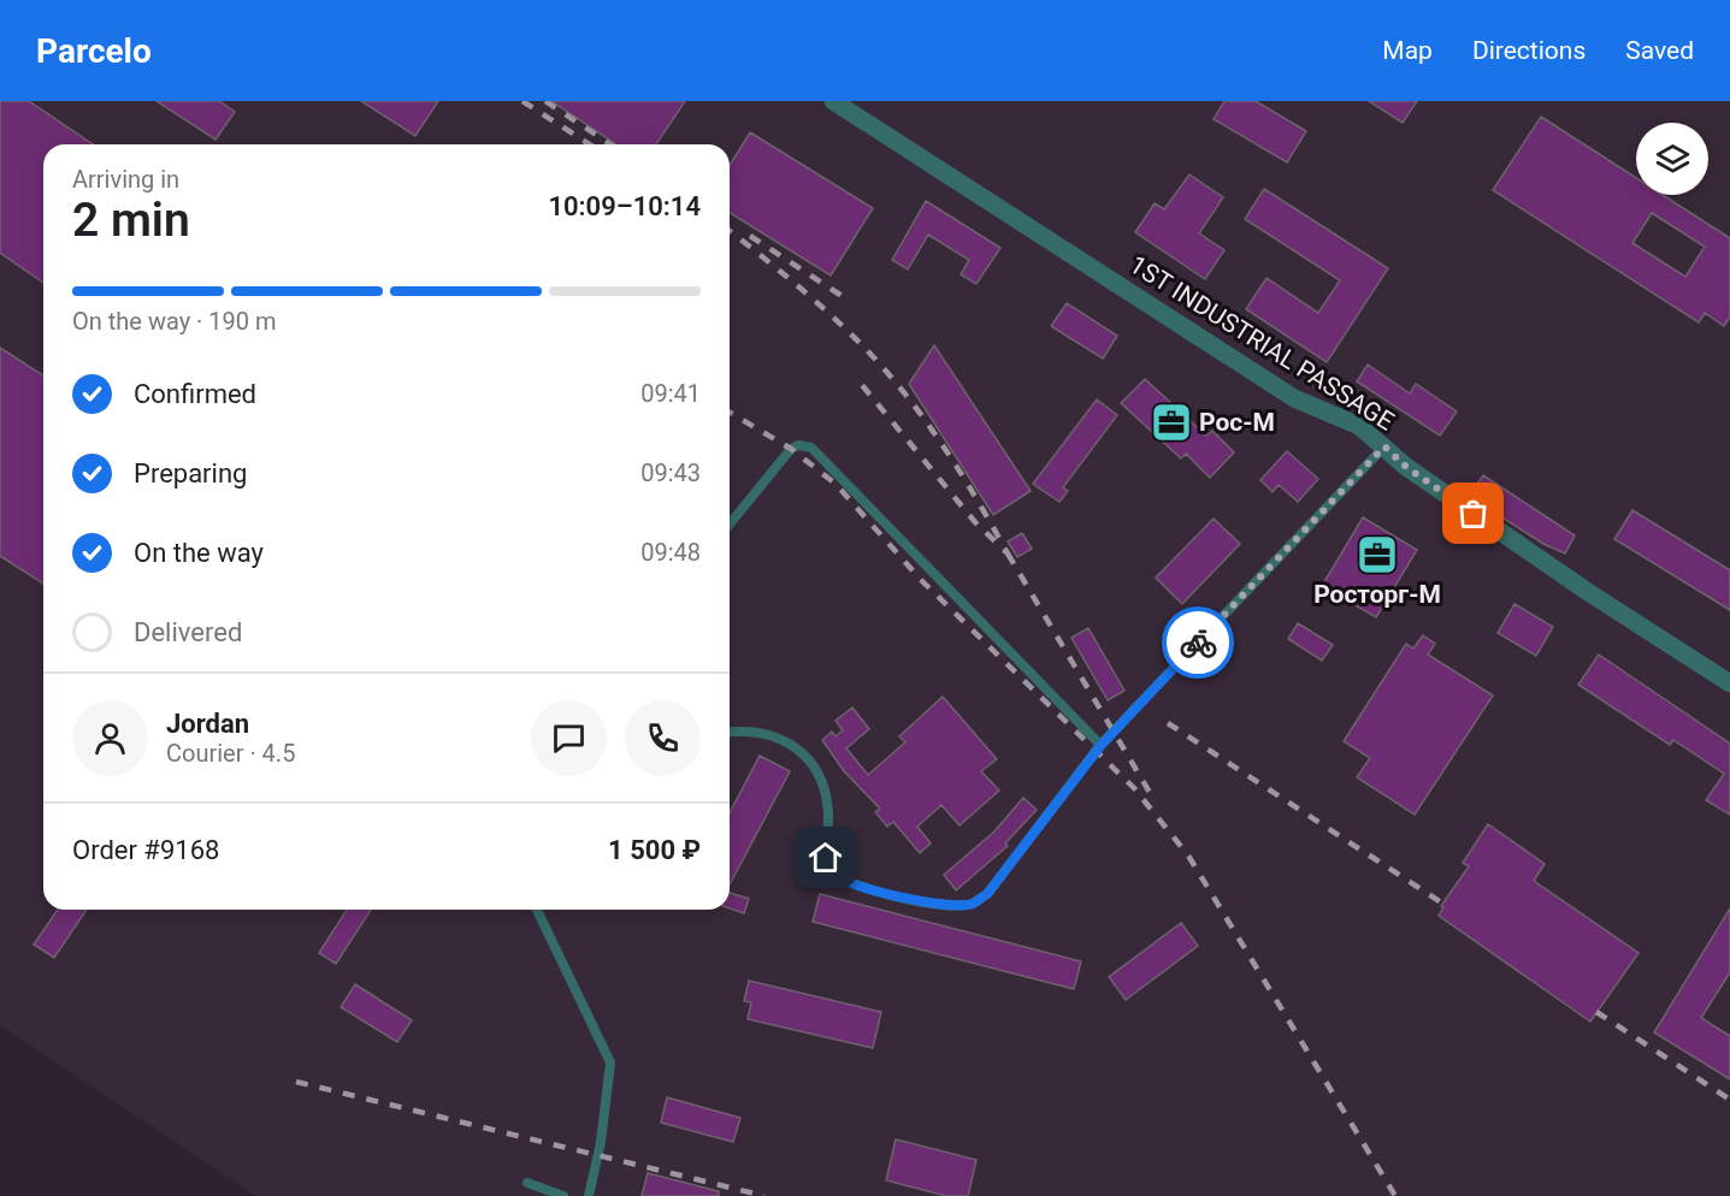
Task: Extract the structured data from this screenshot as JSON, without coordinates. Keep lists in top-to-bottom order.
{
  "streets": {
    "street": ["1ST INDUSTRIAL PASSAGE"]
  },
  "places": {
    "office": ["Рос-М", "Росторг-М"]
  },
  "page": {
    "header": "Parcelo",
    "nav": ["Map", "Directions", "Saved"],
    "heading": ["2 min", "Arriving in", "10:09–10:14"],
    "panel": [
      "Jordan",
      "Courier · 4.5",
      "Order #9168",
      "1 500 ₽"
    ],
    "bar": "On the way · 190 m",
    "list": [
      ["Confirmed", "09:41"],
      ["Preparing", "09:43"],
      ["On the way", "09:48"],
      "Delivered"
    ]
  }
}
